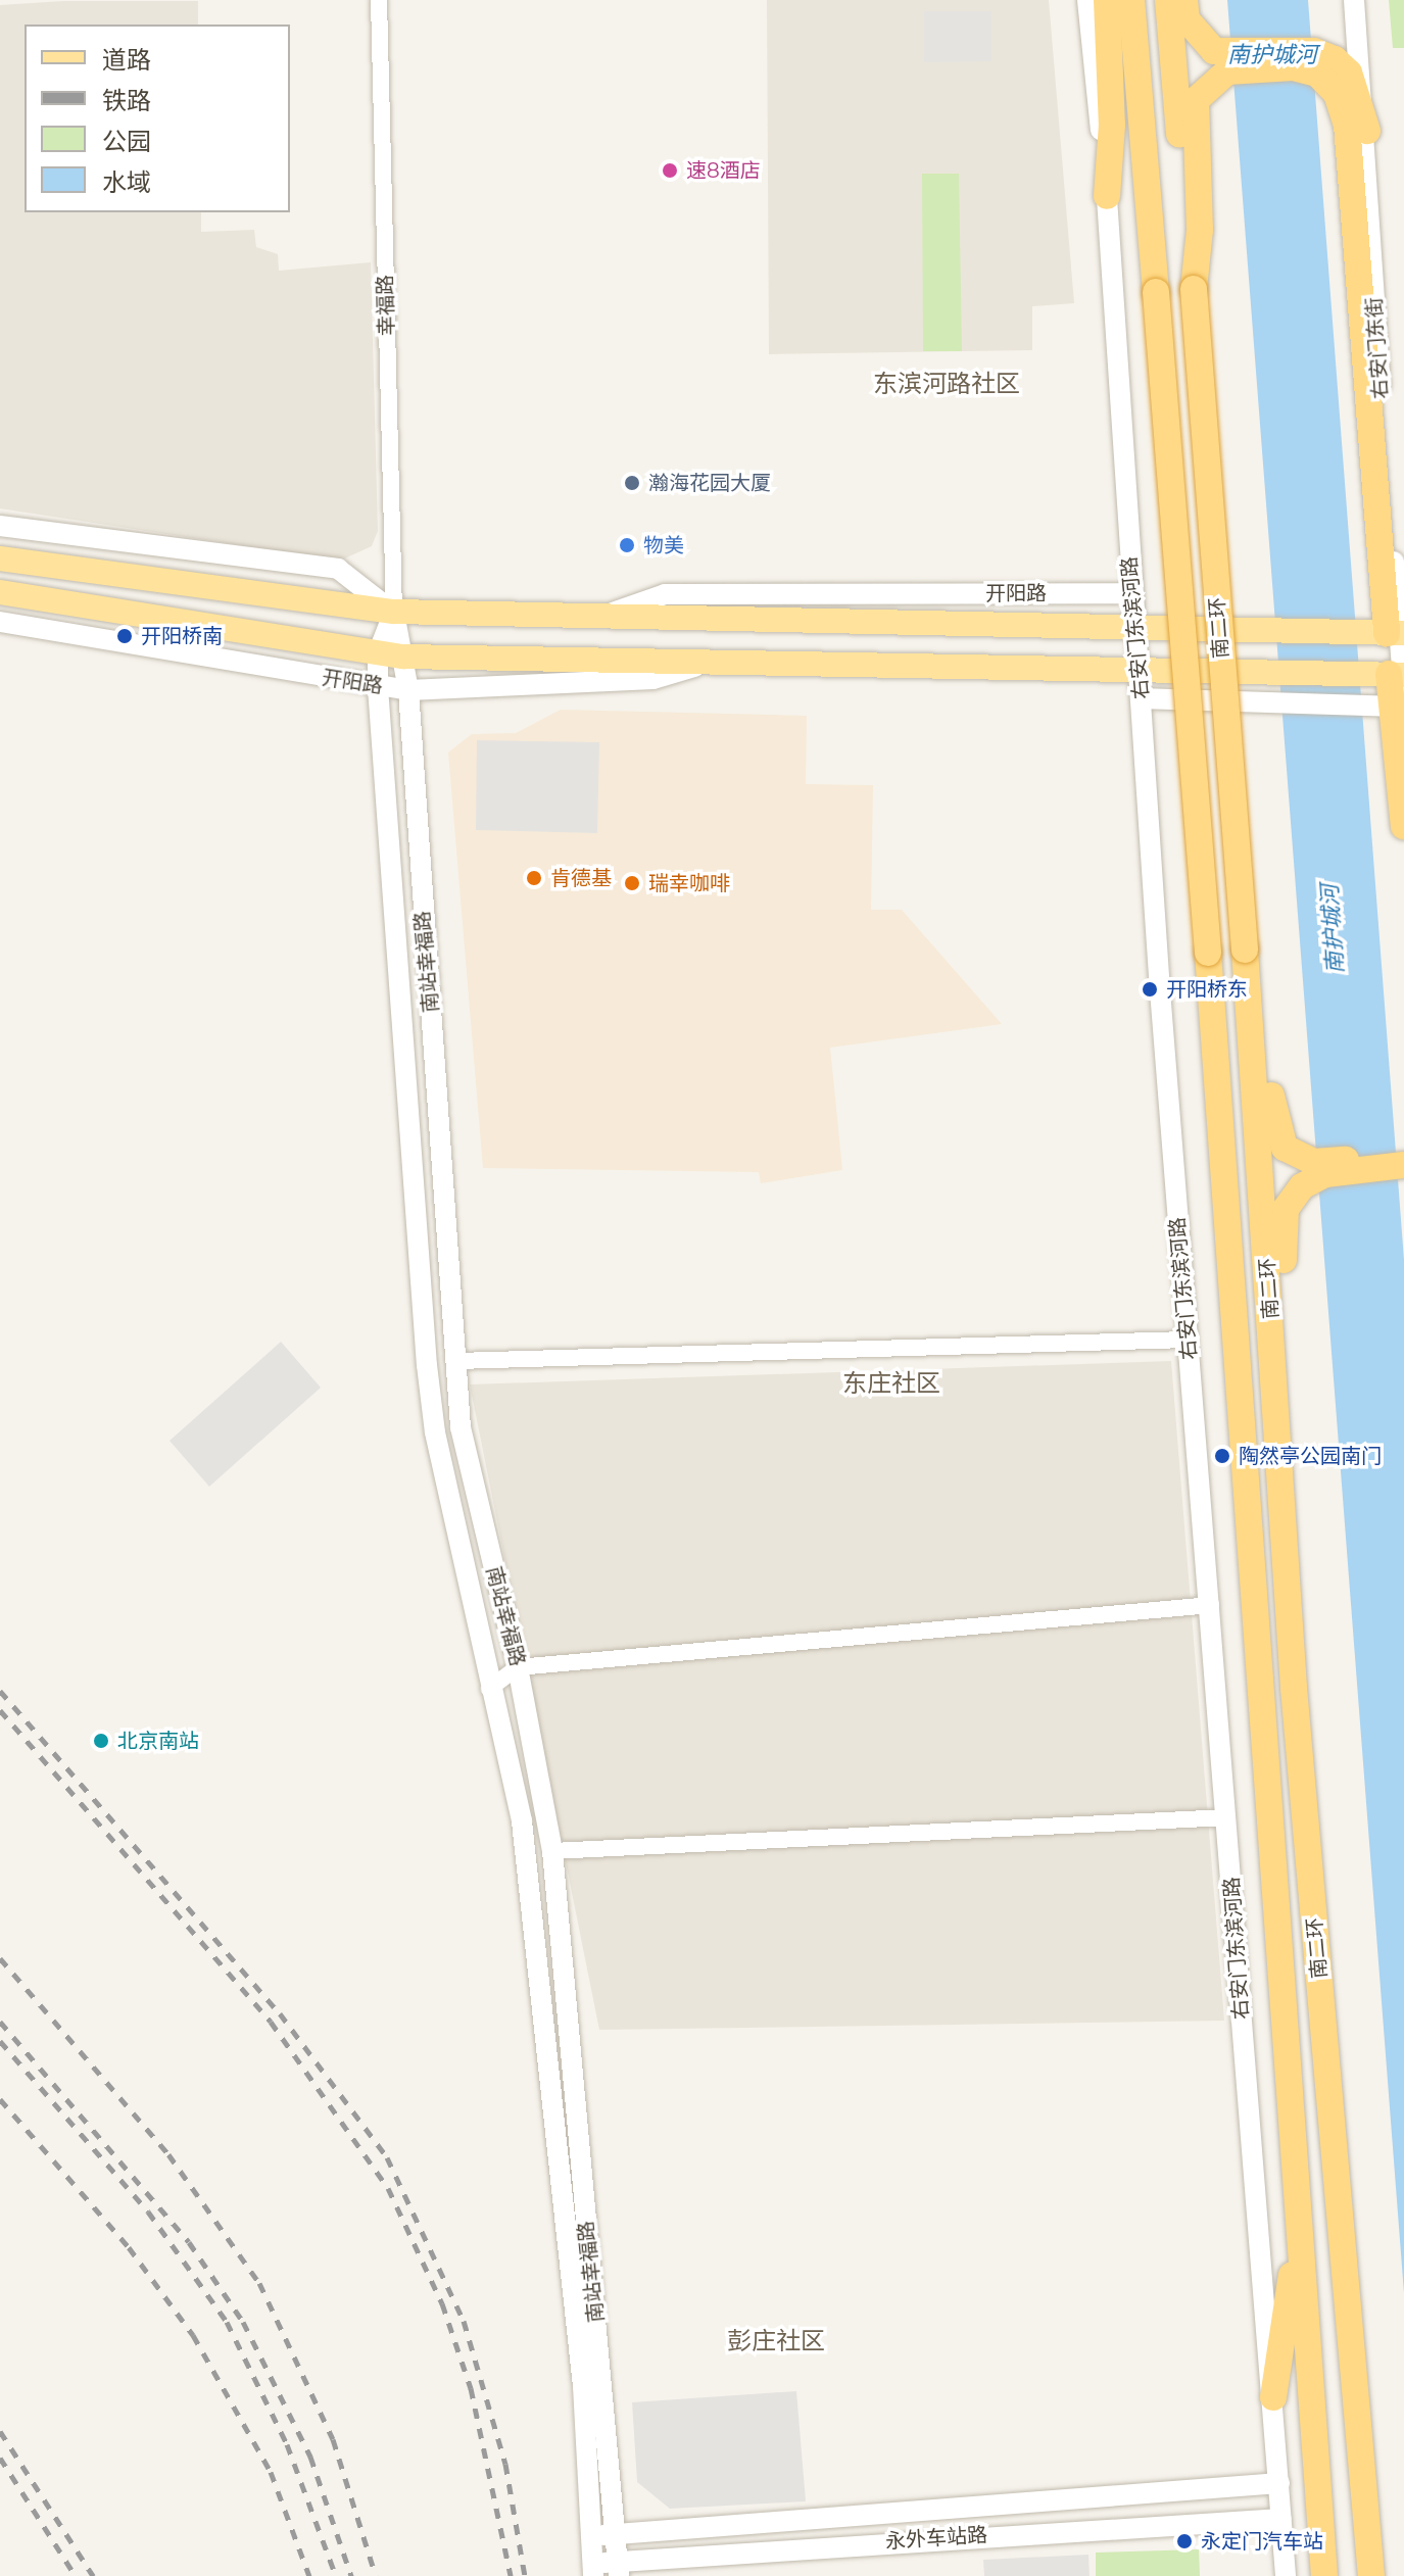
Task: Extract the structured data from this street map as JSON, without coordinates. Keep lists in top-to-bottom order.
{
  "streets": {
    "highway": ["南二环"],
    "main road": ["开阳路"],
    "street": [
      "幸福路",
      "右安门东街",
      "右安门东滨河路",
      "南站幸福路",
      "永外车站路"
    ]
  },
  "crossings": [
    ["幸福路", "开阳路"],
    ["幸福路", "南站幸福路"],
    ["右安门东街", "开阳路"],
    ["开阳路", "右安门东滨河路"],
    ["开阳路", "南站幸福路"],
    ["右安门东滨河路", "永外车站路"],
    ["南站幸福路", "永外车站路"]
  ],
  "districts": ["东滨河路社区", "东庄社区", "彭庄社区"],
  "water": ["南护城河"],
  "places": [
    "速8酒店",
    "瀚海花园大厦",
    "物美",
    "开阳桥南",
    "肯德基",
    "瑞幸咖啡",
    "开阳桥东",
    "陶然亭公园南门",
    "北京南站",
    "永定门汽车站"
  ],
  "legend": [
    "道路",
    "铁路",
    "公园",
    "水域"
  ]
}
